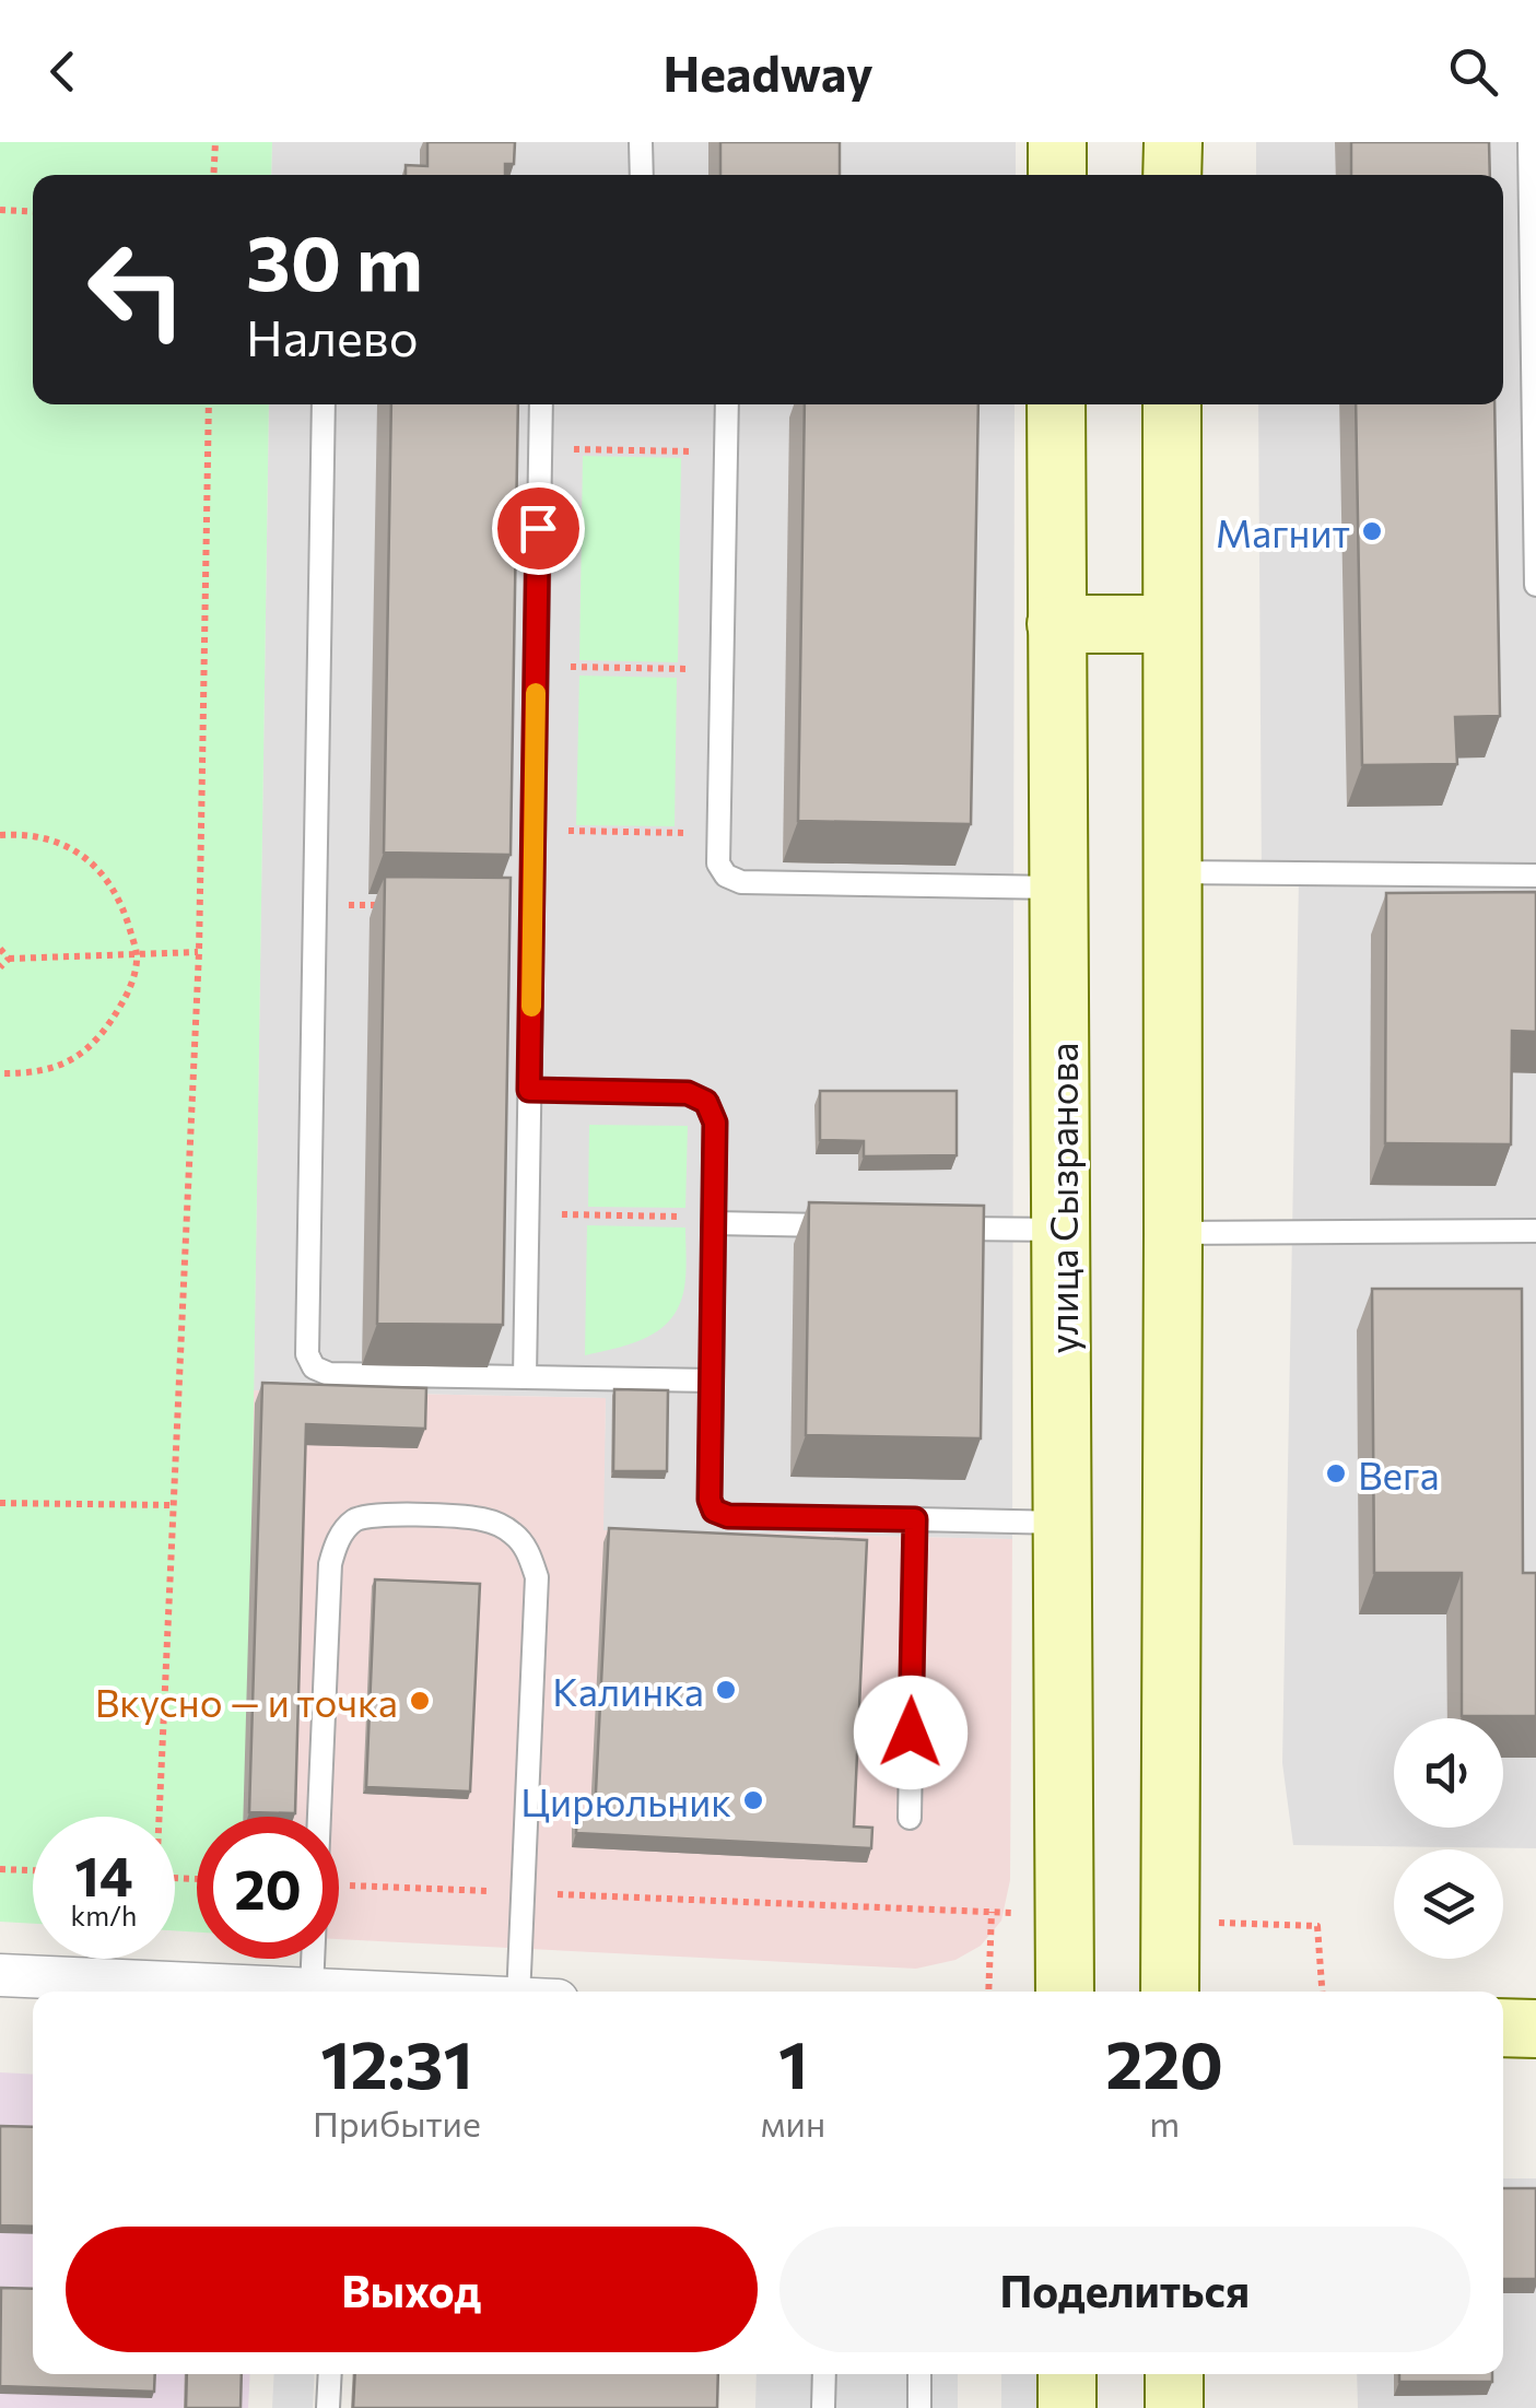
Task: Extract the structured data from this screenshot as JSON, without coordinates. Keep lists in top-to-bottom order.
{
  "streets": {
    "main road": ["улица Сызранова"]
  },
  "places": [
    "Магнит",
    "Вега",
    "Калинка",
    "Вкусно — и точка",
    "Цирюльник"
  ],
  "page": {
    "header": "Headway",
    "turn": ["30 m", "Налево"],
    "speed": "14 km/h",
    "limit": "20",
    "eta": [
      "12:31",
      "Прибытие",
      "1",
      "мин",
      "220",
      "m"
    ],
    "buttons": ["Выход", "Поделиться"]
  }
}
